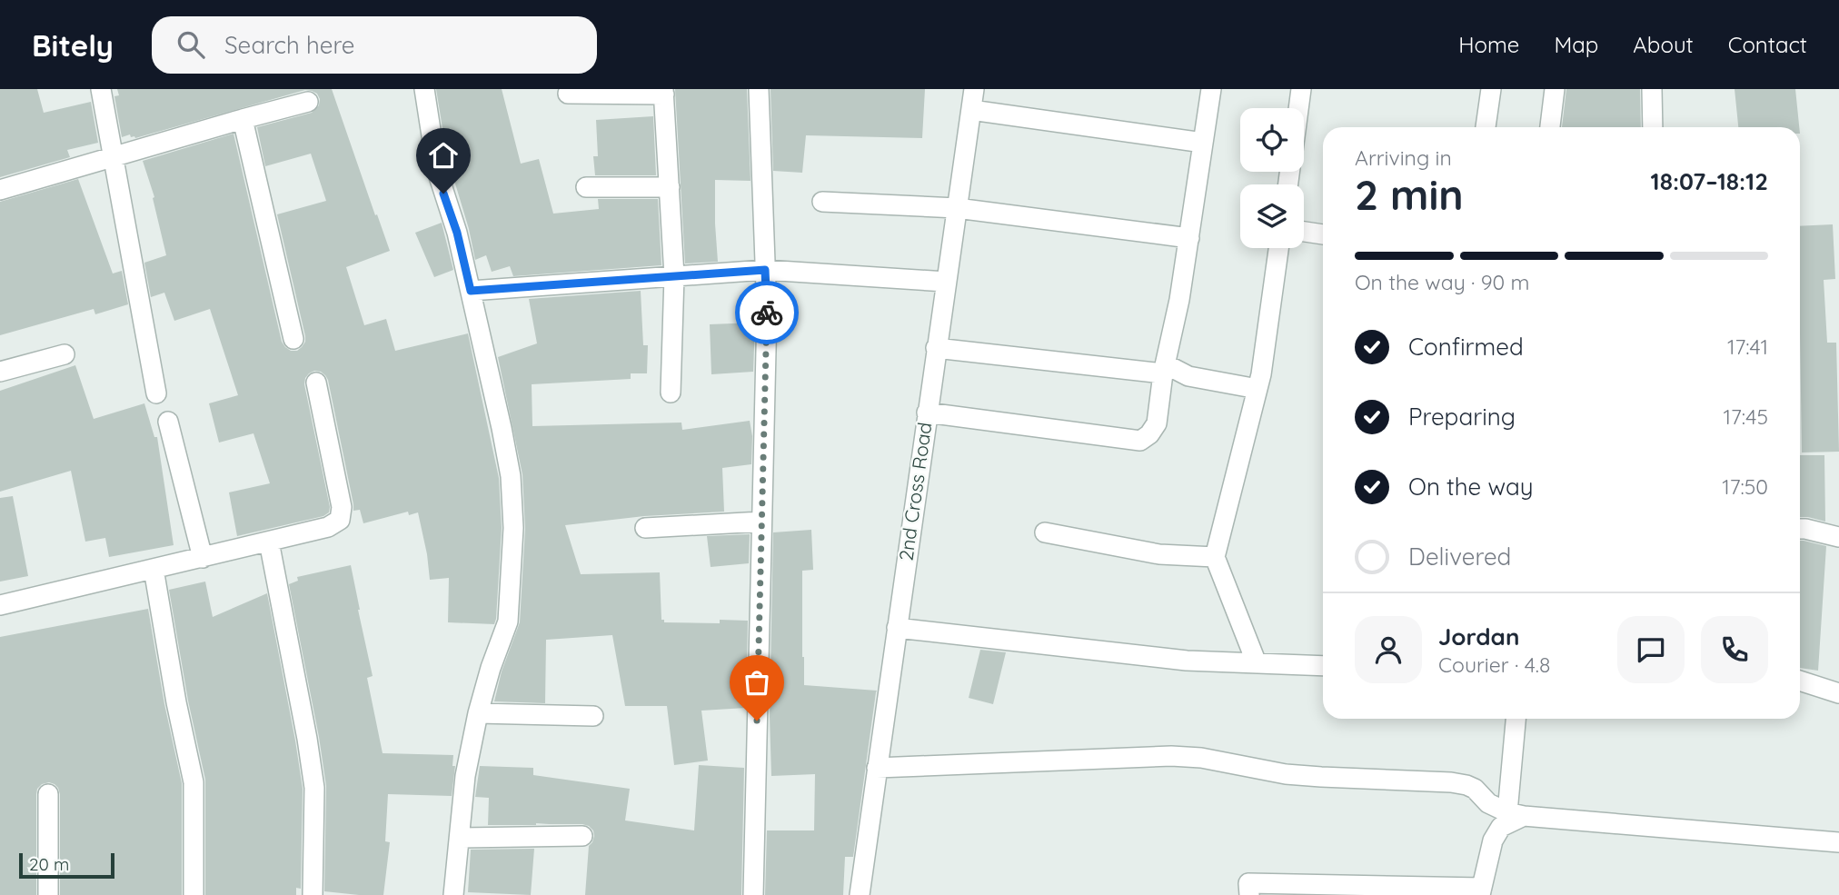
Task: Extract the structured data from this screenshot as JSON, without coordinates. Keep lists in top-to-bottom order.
{
  "streets": {
    "street": ["2nd Cross Road"]
  },
  "scale_bar": "20 m",
  "page": {
    "header": "Bitely",
    "search": "Search here",
    "nav": [
      "Home",
      "Map",
      "About",
      "Contact"
    ],
    "heading": ["2 min", "Arriving in", "18:07–18:12"],
    "panel": ["Jordan", "Courier · 4.8"],
    "bar": "On the way · 90 m",
    "list": [
      ["Confirmed", "17:41"],
      ["Preparing", "17:45"],
      ["On the way", "17:50"],
      "Delivered"
    ],
    "scale": "20 m"
  }
}
